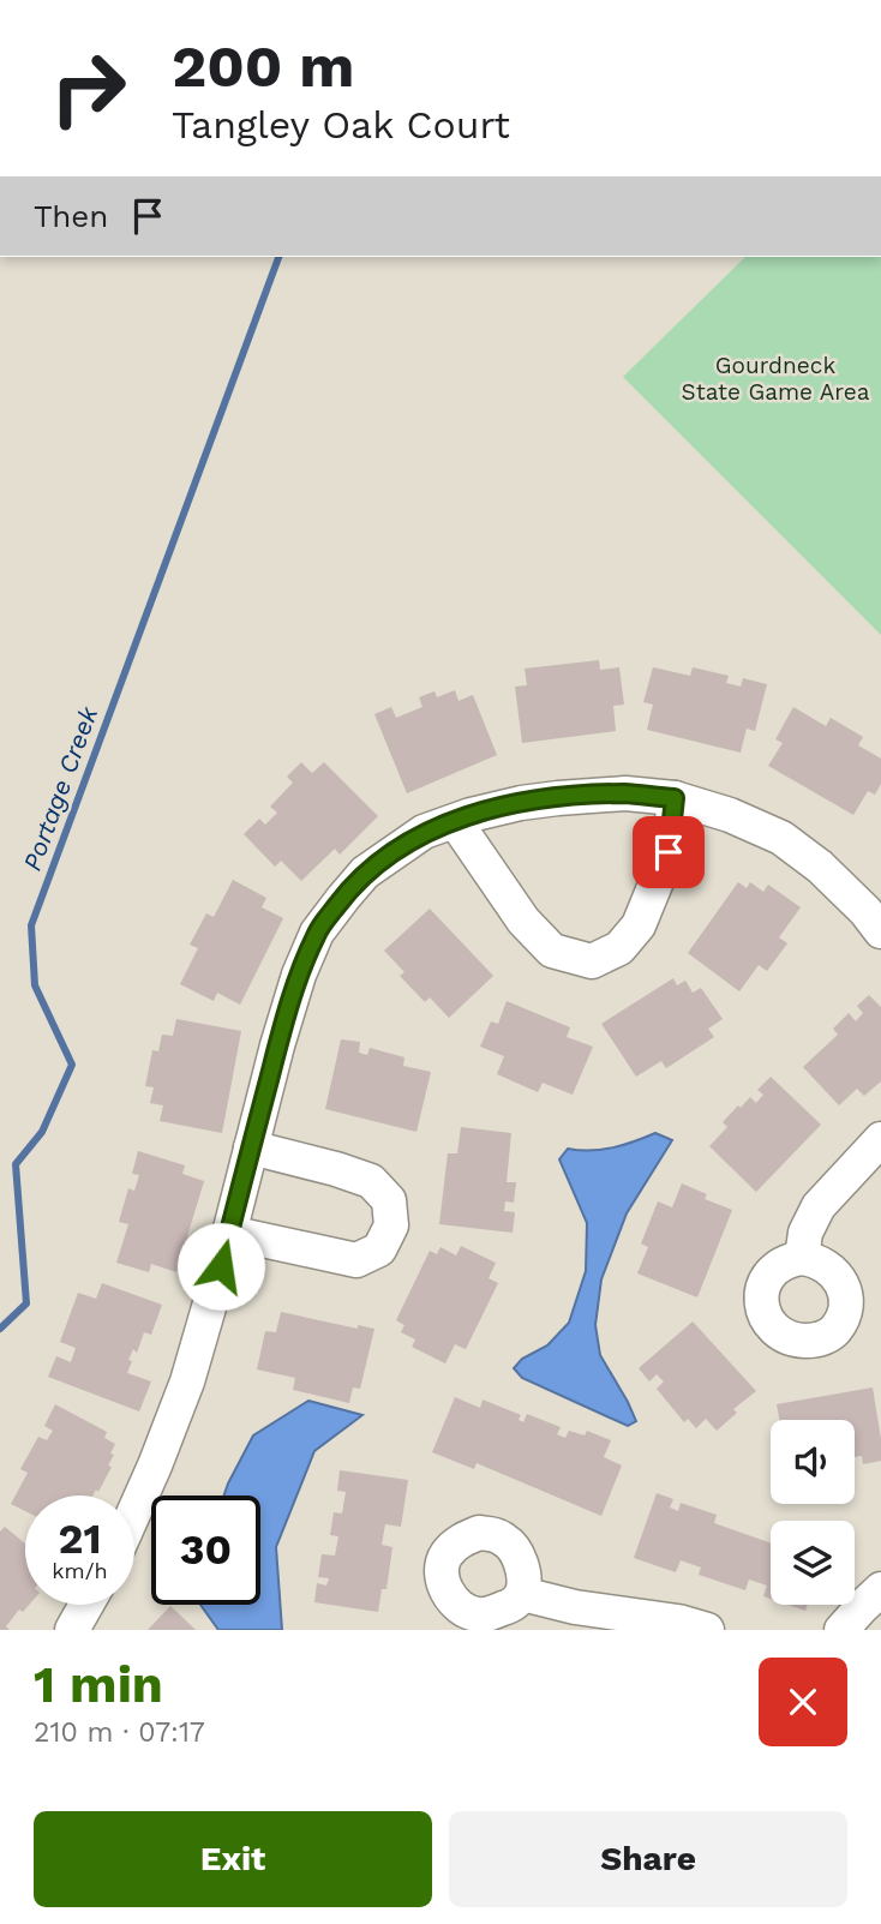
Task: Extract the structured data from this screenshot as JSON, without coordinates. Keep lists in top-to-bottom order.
{
  "water": ["Portage Creek"],
  "parks": ["Gourdneck State Game Area"],
  "page": {
    "turn": ["200 m", "Tangley Oak Court"],
    "then": "Then",
    "speed": "21 km/h",
    "limit": "30",
    "heading": ["1 min", "210 m · 07:17"],
    "buttons": ["Exit", "Share"]
  }
}
